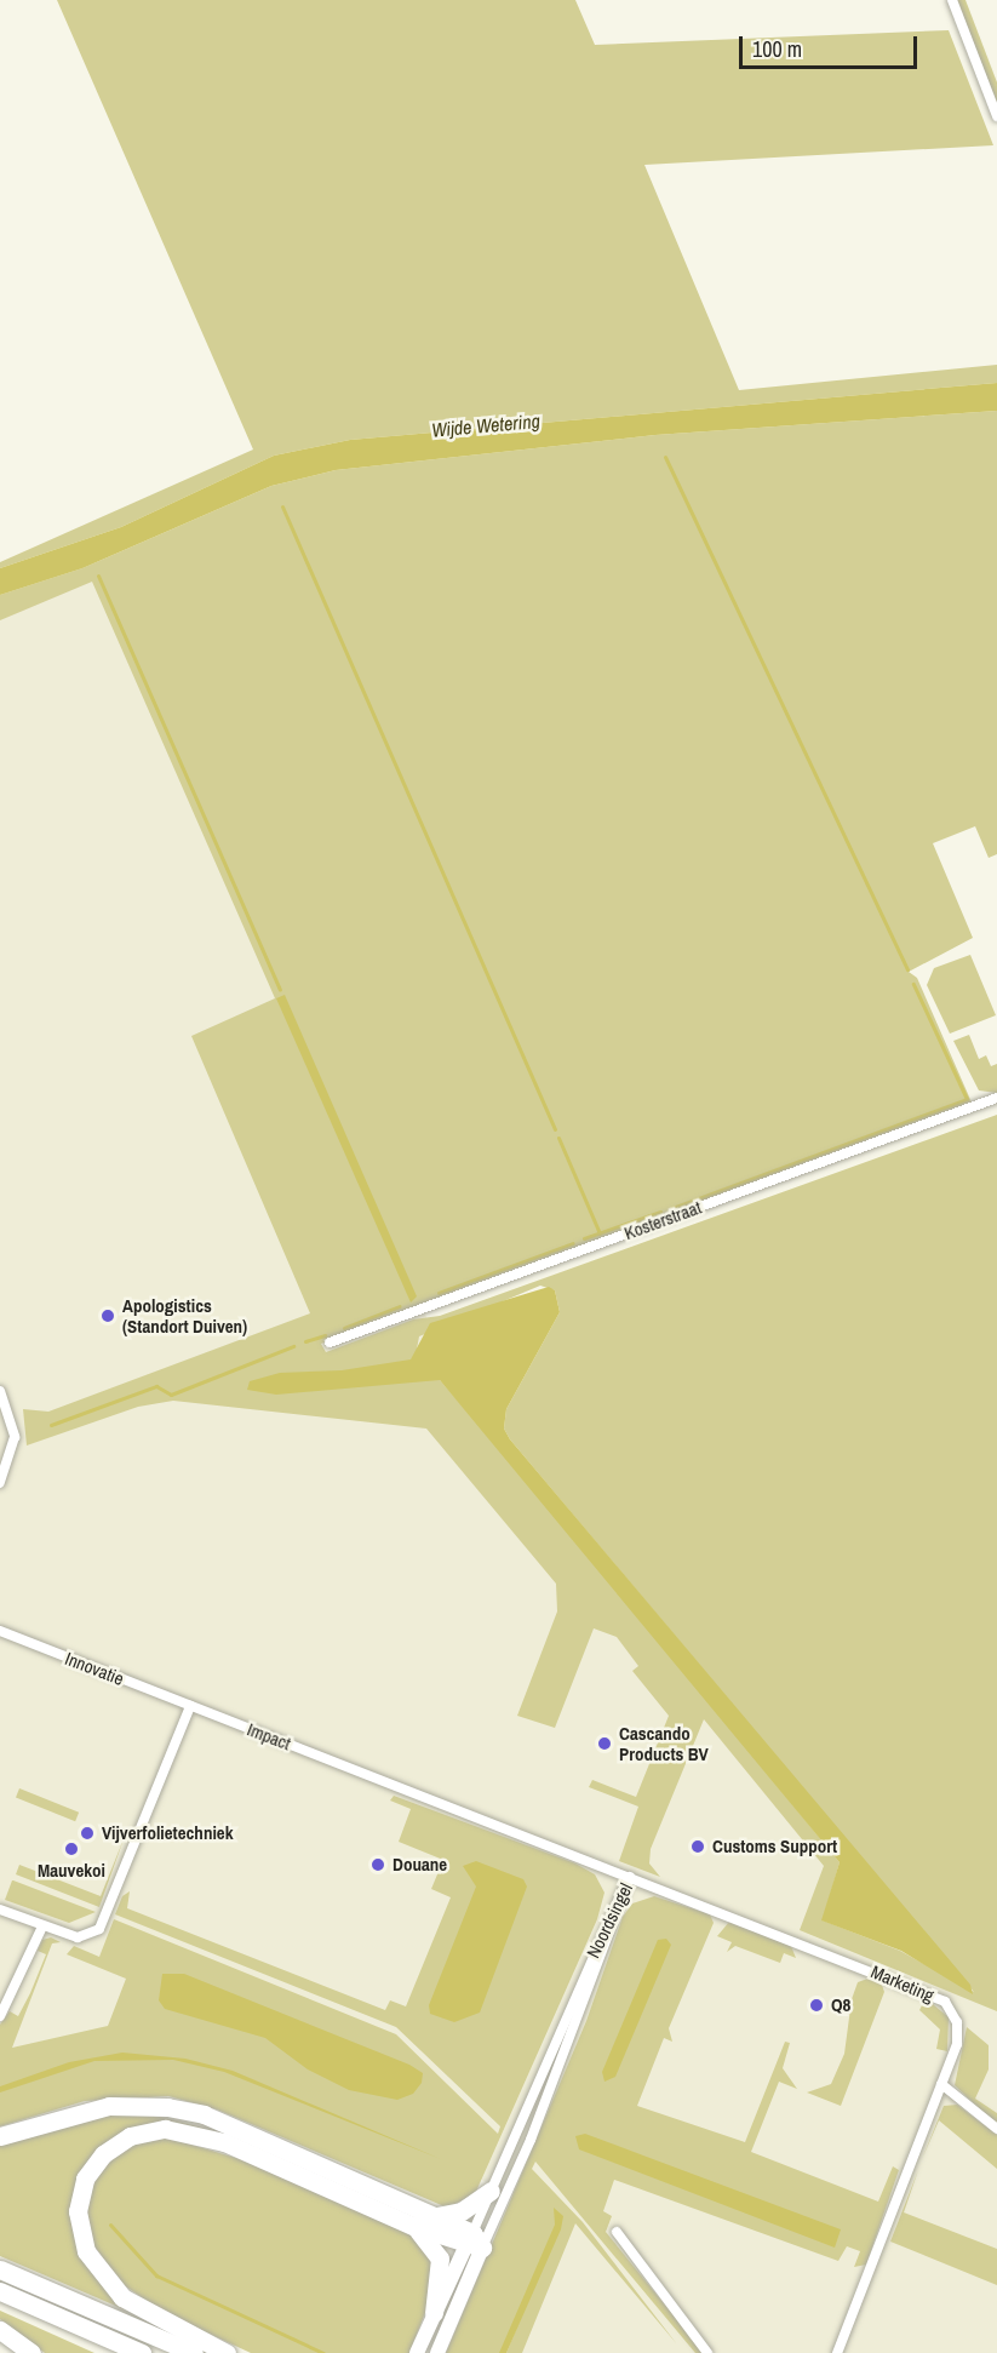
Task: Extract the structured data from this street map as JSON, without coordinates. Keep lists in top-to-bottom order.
{
  "streets": {
    "main road": ["Noordsingel"],
    "street": [
      "Kosterstraat",
      "Innovatie",
      "Impact",
      "Marketing"
    ]
  },
  "crossings": [
    ["Innovatie", "Impact"],
    ["Impact", "Noordsingel"],
    ["Impact", "Marketing"],
    ["Noordsingel", "Marketing"]
  ],
  "water": ["Wijde Wetering"],
  "places": [
    "Apologistics (Standort Duiven)",
    "Cascando Products BV",
    "Vijverfolietechniek",
    "Customs Support",
    "Mauvekoi",
    "Douane",
    "Q8"
  ],
  "scale_bar": "100 m"
}
